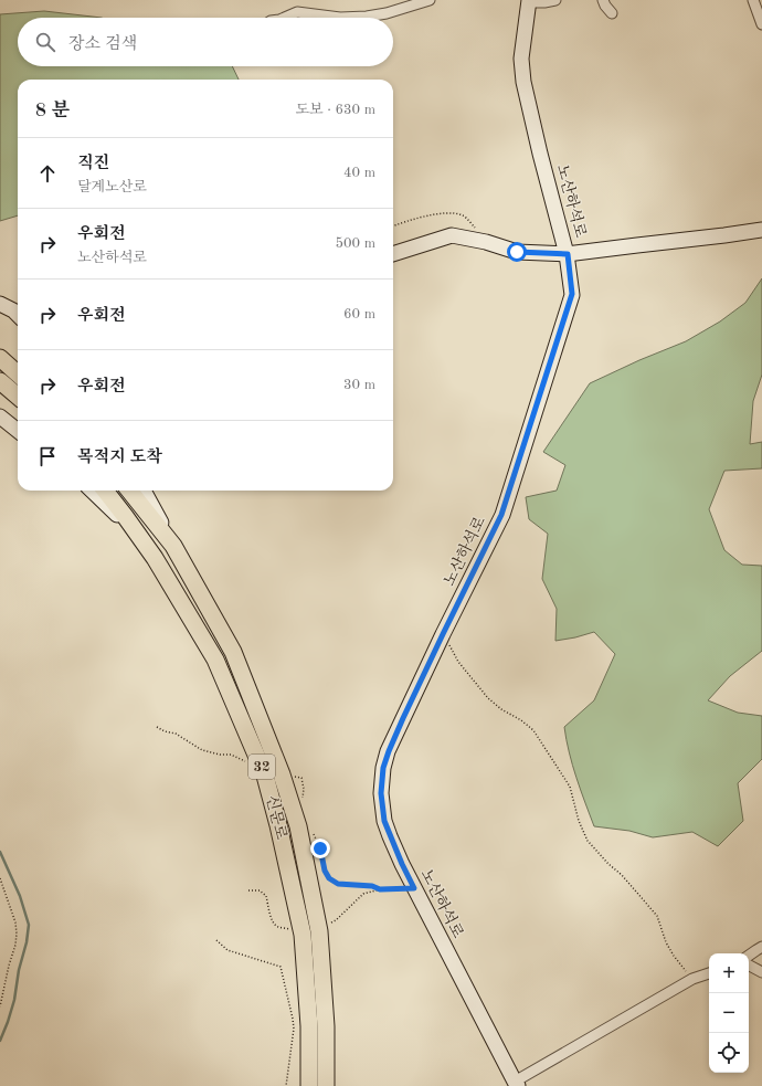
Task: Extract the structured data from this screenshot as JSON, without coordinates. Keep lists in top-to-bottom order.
{
  "streets": {
    "main road": ["32", "신문로"],
    "street": ["노산하석로"]
  },
  "page": {
    "search": "장소 검색",
    "heading": ["8 분", "도보 · 630 m"],
    "list": [
      ["직진", "달계노산로", "40 m"],
      ["우회전", "노산하석로", "500 m"],
      ["우회전", "60 m"],
      ["우회전", "30 m"],
      "목적지 도착"
    ],
    "map_buttons": ["+", "−"]
  }
}
